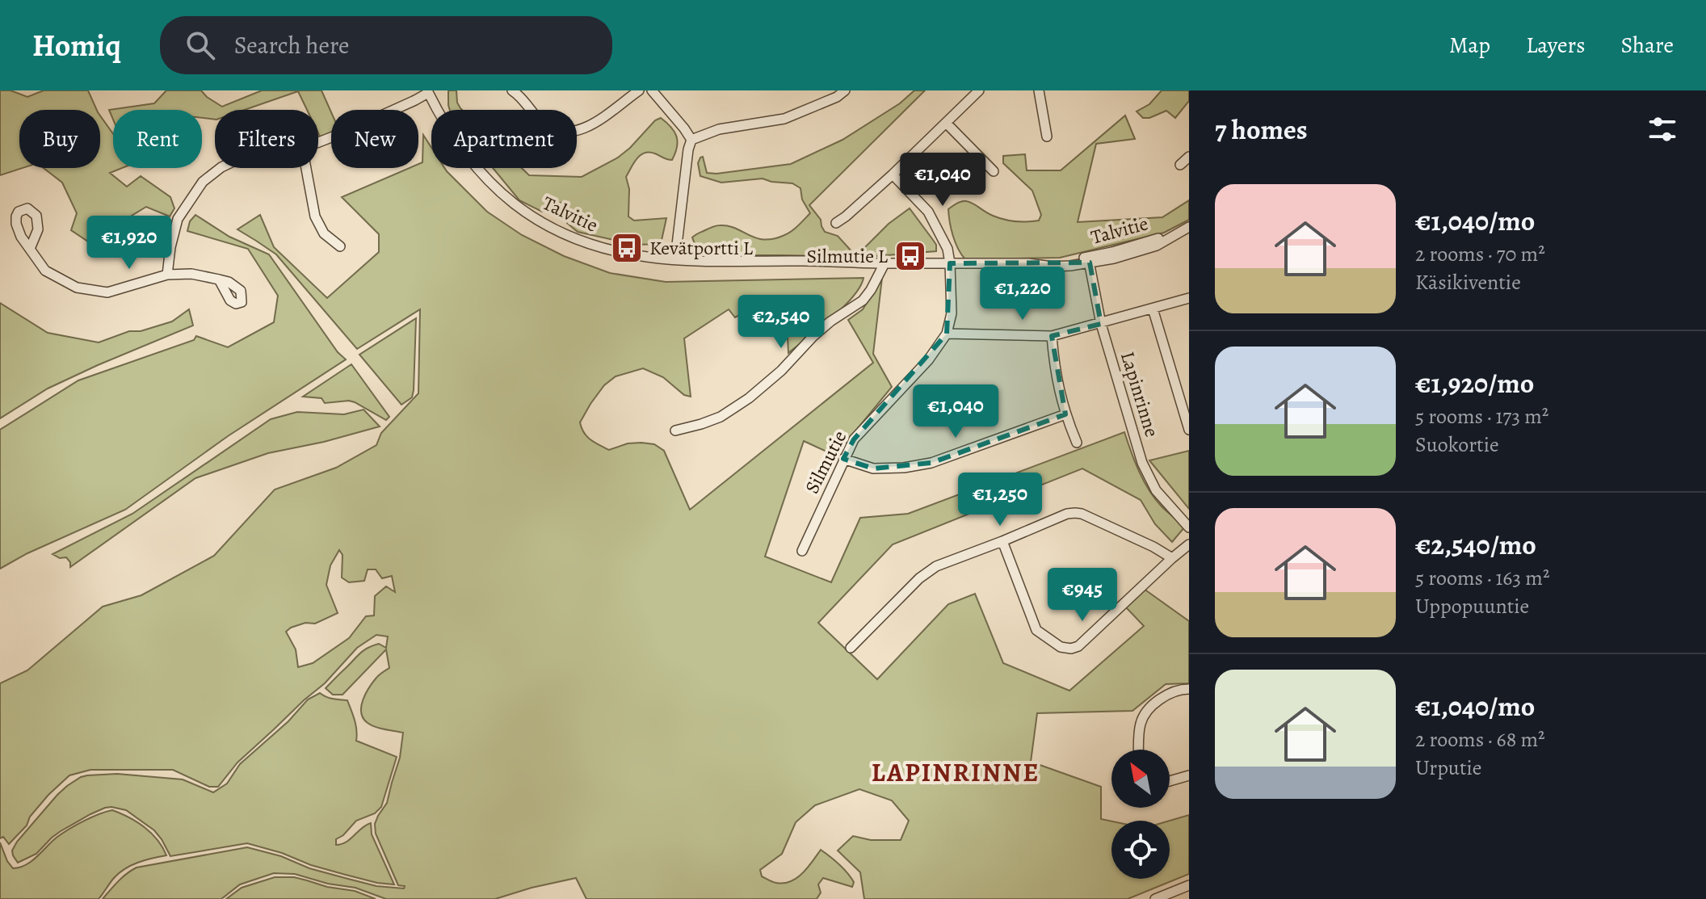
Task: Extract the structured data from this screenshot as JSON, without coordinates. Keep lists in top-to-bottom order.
{
  "streets": {
    "street": ["Talvitie", "Lapinrinne", "Silmutie"]
  },
  "crossings": [
    ["Talvitie", "Lapinrinne"],
    ["Talvitie", "Silmutie"]
  ],
  "districts": ["LAPINRINNE"],
  "places": {
    "bus stop": ["Kevätportti L", "Silmutie L"]
  },
  "north": "top left",
  "page": {
    "header": "Homiq",
    "search": "Search here",
    "nav": ["Map", "Layers", "Share"],
    "heading": "7 homes",
    "chip": [
      "Buy",
      "Rent",
      "Filters",
      "New",
      "Apartment"
    ],
    "price": [
      "€1,040",
      "€1,920",
      "€1,220",
      "€2,540",
      "€1,040",
      "€1,250",
      "€945"
    ],
    "list": [
      {
        "name": "€1,040/mo",
        "note": "2 rooms · 70 m² · Käsikiventie"
      },
      {
        "name": "€1,920/mo",
        "note": "5 rooms · 173 m² · Suokortie"
      },
      {
        "name": "€2,540/mo",
        "note": "5 rooms · 163 m² · Uppopuuntie"
      },
      {
        "name": "€1,040/mo",
        "note": "2 rooms · 68 m² · Urputie"
      }
    ]
  }
}
